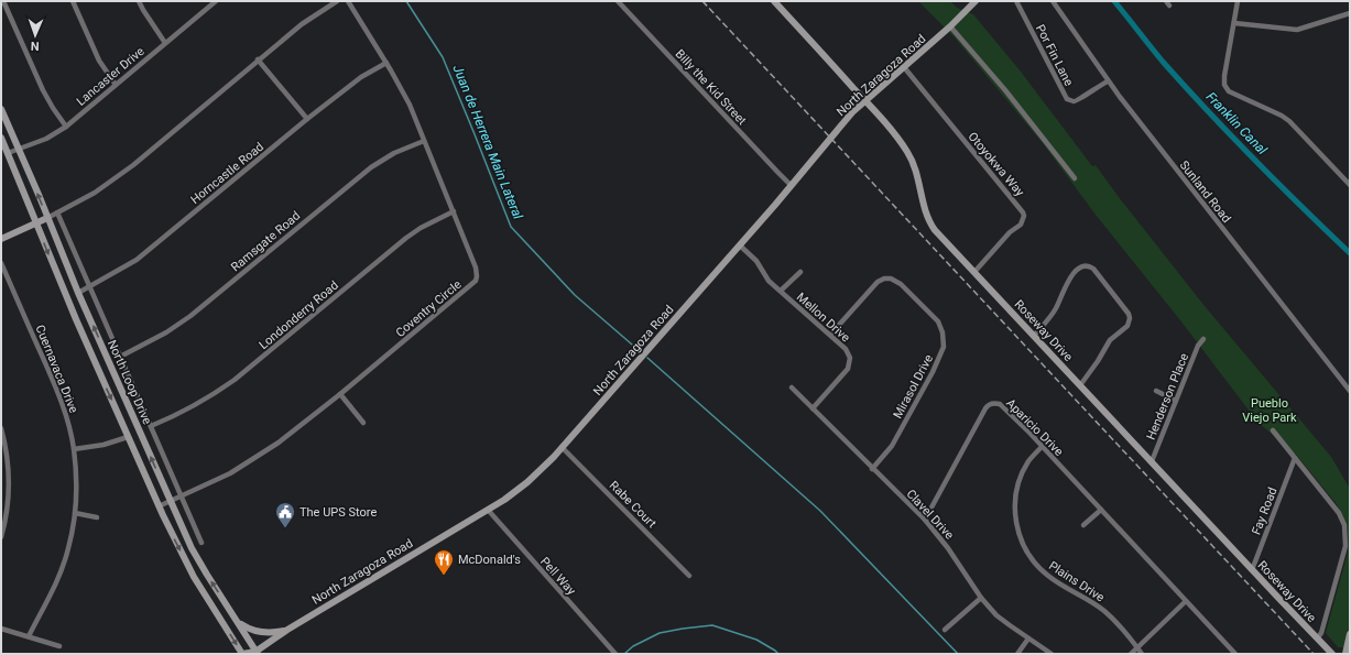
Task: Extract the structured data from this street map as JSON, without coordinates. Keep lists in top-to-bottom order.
{
  "streets": {
    "main road": ["North Zaragoza Road", "Roseway Drive", "North Loop Drive"],
    "street": [
      "Por Fin Lane",
      "Lancaster Drive",
      "Billy the Kid Street",
      "Otoyokwa Way",
      "Horncastle Road",
      "Sunland Road",
      "Ramsgate Road",
      "Coventry Circle",
      "Londonderry Road",
      "Mellon Drive",
      "Cuernavaca Drive",
      "Mirasol Drive",
      "Henderson Place",
      "Aparicio Drive",
      "Rabe Court",
      "Fay Road",
      "Clavel Drive",
      "Pell Way",
      "Plains Drive"
    ]
  },
  "crossings": [
    ["Por Fin Lane", "Sunland Road"],
    ["North Zaragoza Road", "Billy the Kid Street"],
    ["North Zaragoza Road", "Otoyokwa Way"],
    ["North Zaragoza Road", "Mellon Drive"],
    ["North Zaragoza Road", "Roseway Drive"],
    ["North Zaragoza Road", "North Loop Drive"],
    ["North Zaragoza Road", "Rabe Court"],
    ["North Zaragoza Road", "Pell Way"],
    ["Lancaster Drive", "North Loop Drive"],
    ["Otoyokwa Way", "Roseway Drive"],
    ["Horncastle Road", "Coventry Circle"],
    ["Horncastle Road", "North Loop Drive"],
    ["Ramsgate Road", "Coventry Circle"],
    ["Coventry Circle", "Londonderry Road"],
    ["Coventry Circle", "North Loop Drive"],
    ["Mellon Drive", "Mirasol Drive"],
    ["Mellon Drive", "Clavel Drive"],
    ["Roseway Drive", "Henderson Place"],
    ["Roseway Drive", "Fay Road"],
    ["Mirasol Drive", "Clavel Drive"],
    ["Aparicio Drive", "Clavel Drive"],
    ["Aparicio Drive", "Plains Drive"]
  ],
  "water": ["Franklin Canal", "Juan de Herrera Main Lateral"],
  "parks": ["Pueblo Viejo Park"],
  "places": {
    "public building": ["The UPS Store"],
    "restaurant": ["McDonald's"]
  },
  "north": "bottom"
}
